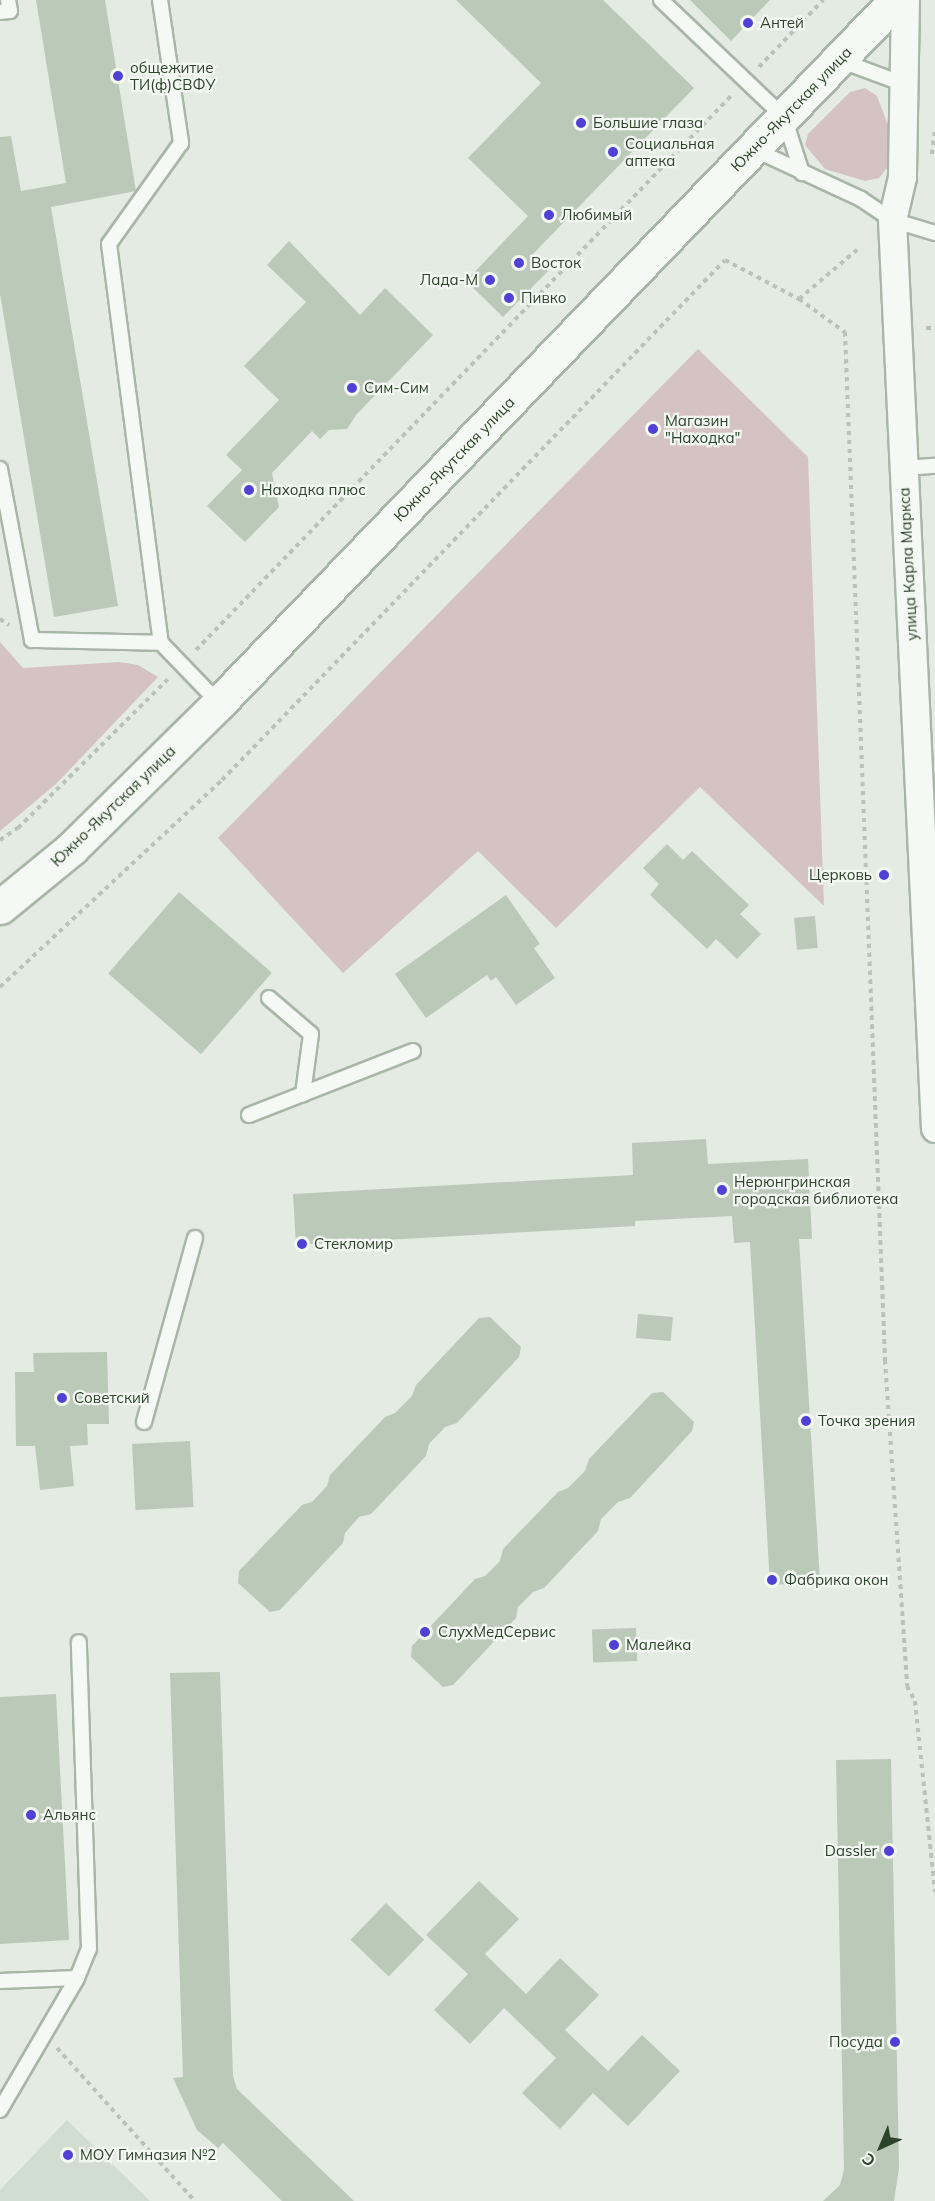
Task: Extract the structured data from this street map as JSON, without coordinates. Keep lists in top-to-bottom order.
{
  "streets": {
    "street": ["Южно-Якутская улица", "улица Карла Маркса"]
  },
  "places": [
    "Антей",
    "общежитие ТИ(ф)СВФУ",
    "Большие глаза",
    "Социальная аптека",
    "Любимый",
    "Восток",
    "Лада-М",
    "Пивко",
    "Сим-Сим",
    "Магазин \"Находка\"",
    "Находка плюс",
    "Церковь",
    "Нерюнгринская городская библиотека",
    "Стекломир",
    "Советский",
    "Точка зрения",
    "Фабрика окон",
    "СлухМедСервис",
    "Малейка",
    "Альянс",
    "Dassler",
    "Посуда",
    "МОУ Гимназия №2"
  ],
  "north": "bottom left"
}
